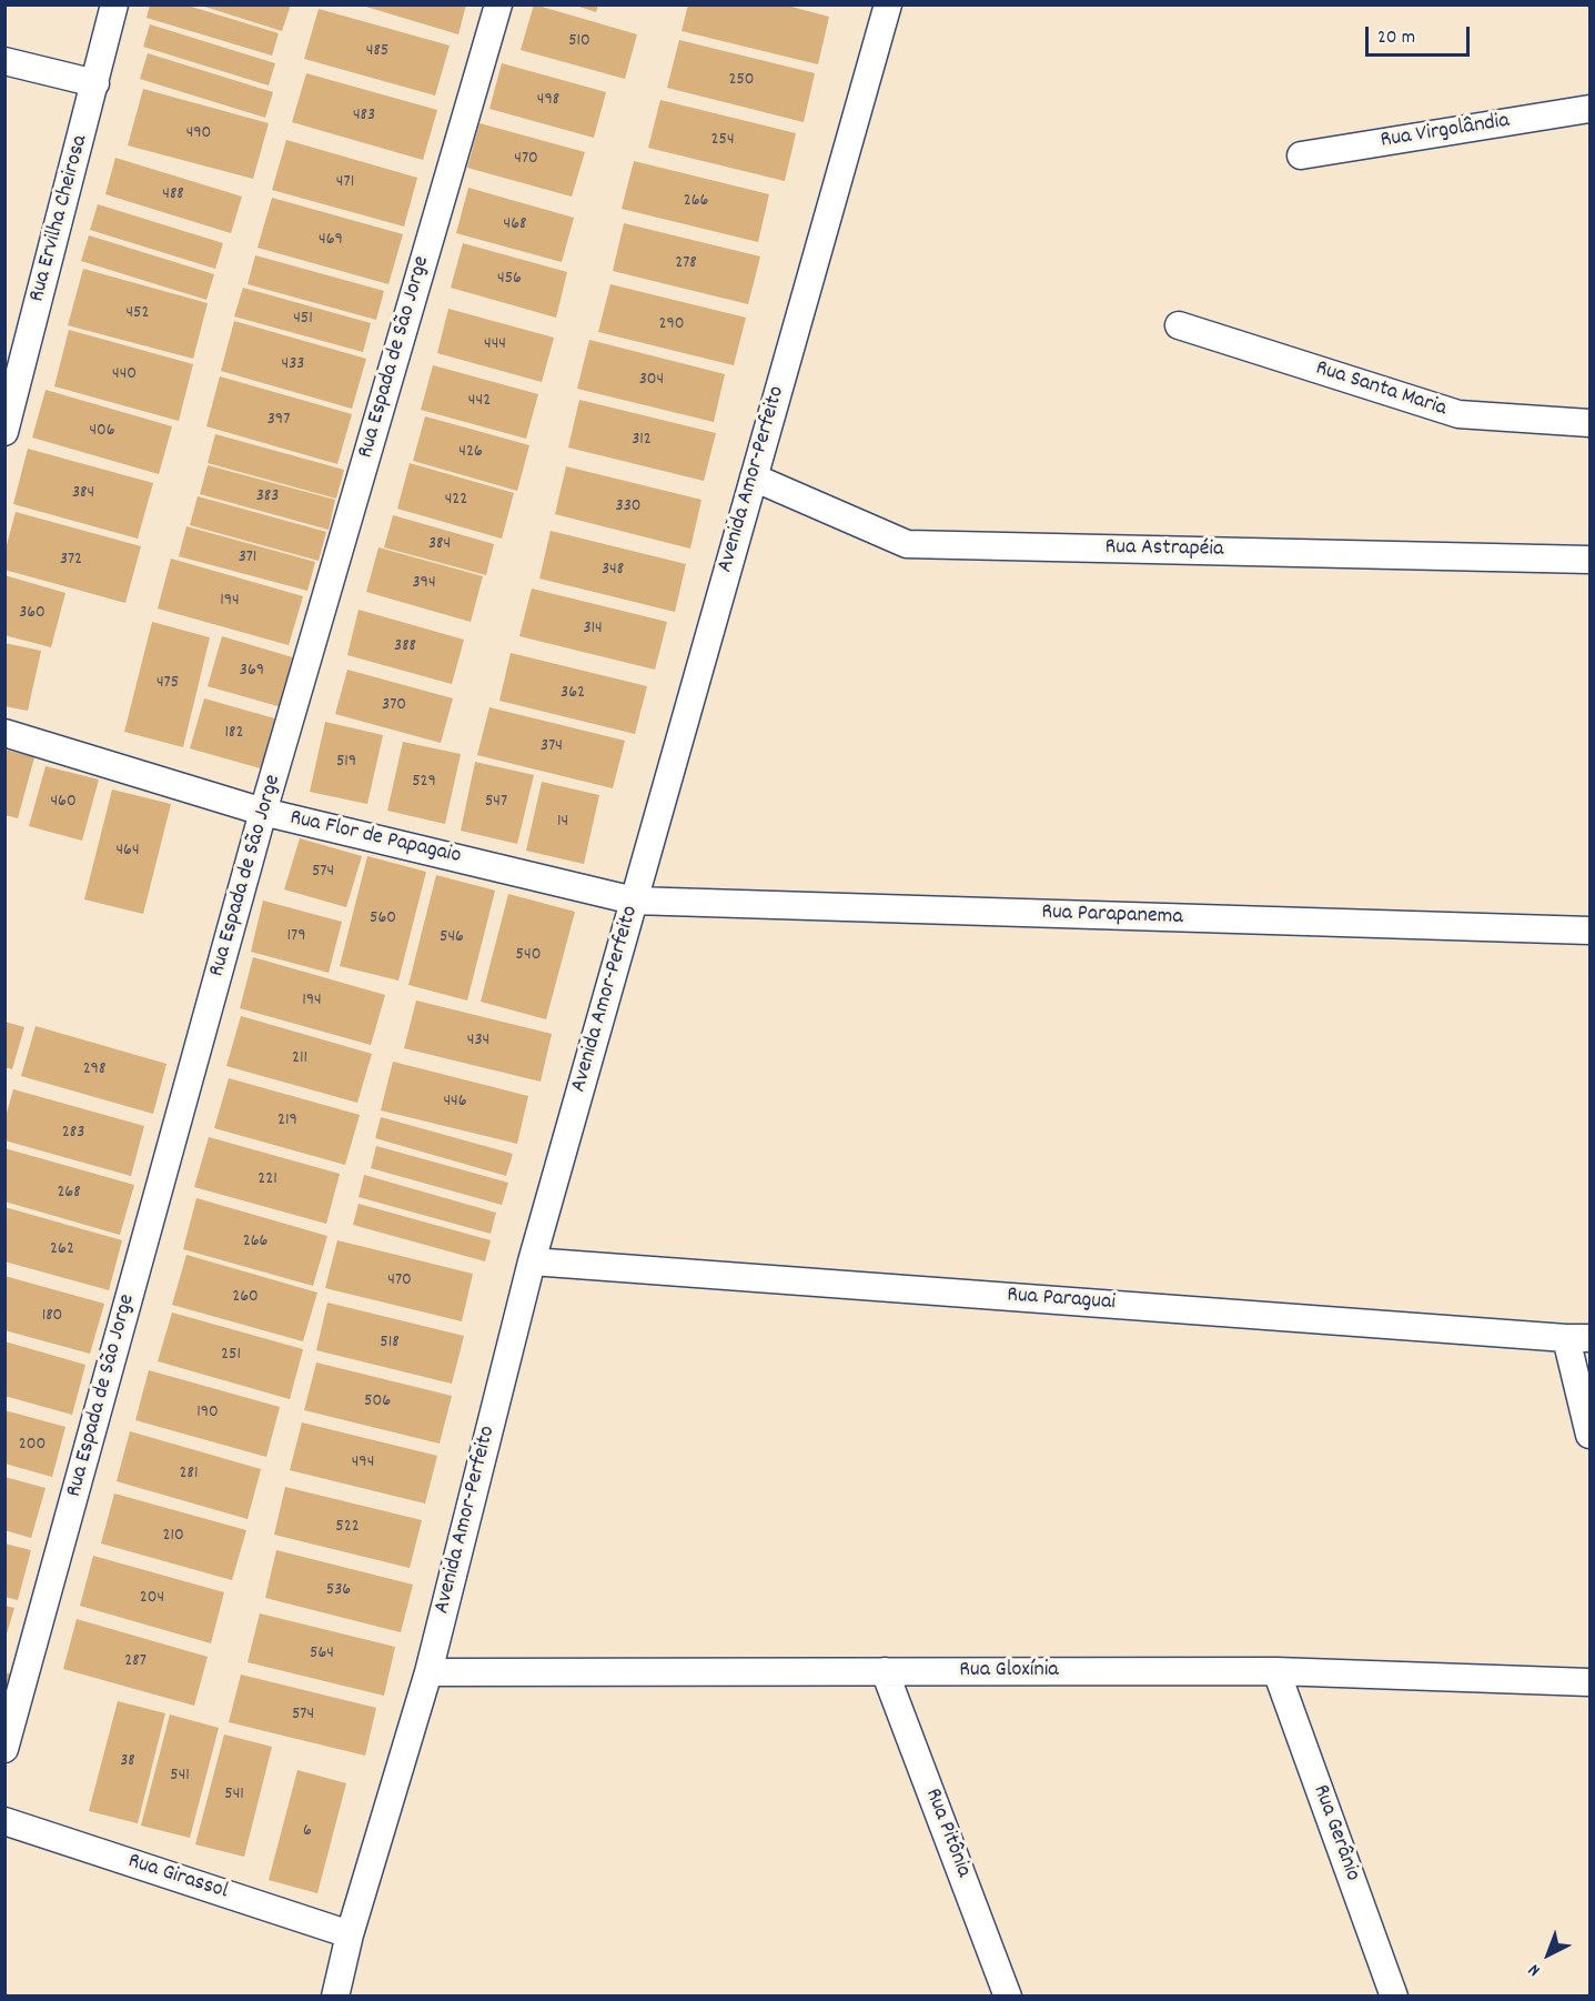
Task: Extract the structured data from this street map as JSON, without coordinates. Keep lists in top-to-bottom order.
{
  "streets": {
    "street": [
      "Rua Virgolândia",
      "Rua Ervilha Cheirosa",
      "Rua Espada de São Jorge",
      "Rua Santa Maria",
      "Avenida Amor-Perfeito",
      "Rua Astrapéia",
      "Rua Flor de Papagaio",
      "Rua Parapanema",
      "Rua Paraguai",
      "Rua Gloxínia",
      "Rua Pitônia",
      "Rua Gerânio",
      "Rua Girassol"
    ]
  },
  "crossings": [
    ["Rua Espada de São Jorge", "Rua Flor de Papagaio"],
    ["Avenida Amor-Perfeito", "Rua Astrapéia"],
    ["Avenida Amor-Perfeito", "Rua Flor de Papagaio"],
    ["Avenida Amor-Perfeito", "Rua Parapanema"],
    ["Avenida Amor-Perfeito", "Rua Paraguai"],
    ["Avenida Amor-Perfeito", "Rua Gloxínia"],
    ["Avenida Amor-Perfeito", "Rua Girassol"],
    ["Rua Flor de Papagaio", "Rua Parapanema"],
    ["Rua Gloxínia", "Rua Pitônia"],
    ["Rua Gloxínia", "Rua Gerânio"]
  ],
  "house_numbers": [
    "510",
    "485",
    "250",
    "498",
    "483",
    "490",
    "254",
    "470",
    "471",
    "488",
    "266",
    "468",
    "469",
    "278",
    "456",
    "452",
    "451",
    "290",
    "444",
    "433",
    "440",
    "304",
    "442",
    "397",
    "406",
    "312",
    "426",
    "384",
    "383",
    "422",
    "330",
    "384",
    "371",
    "372",
    "348",
    "394",
    "194",
    "360",
    "314",
    "388",
    "369",
    "475",
    "362",
    "370",
    "182",
    "374",
    "519",
    "529",
    "460",
    "547",
    "14",
    "464",
    "574",
    "560",
    "179",
    "546",
    "540",
    "194",
    "434",
    "211",
    "298",
    "446",
    "219",
    "283",
    "221",
    "268",
    "266",
    "262",
    "470",
    "260",
    "180",
    "518",
    "251",
    "506",
    "190",
    "200",
    "494",
    "281",
    "522",
    "210",
    "536",
    "204",
    "564",
    "287",
    "574",
    "38",
    "541",
    "541",
    "6"
  ],
  "scale_bar": "20 m",
  "north": "bottom left"
}
